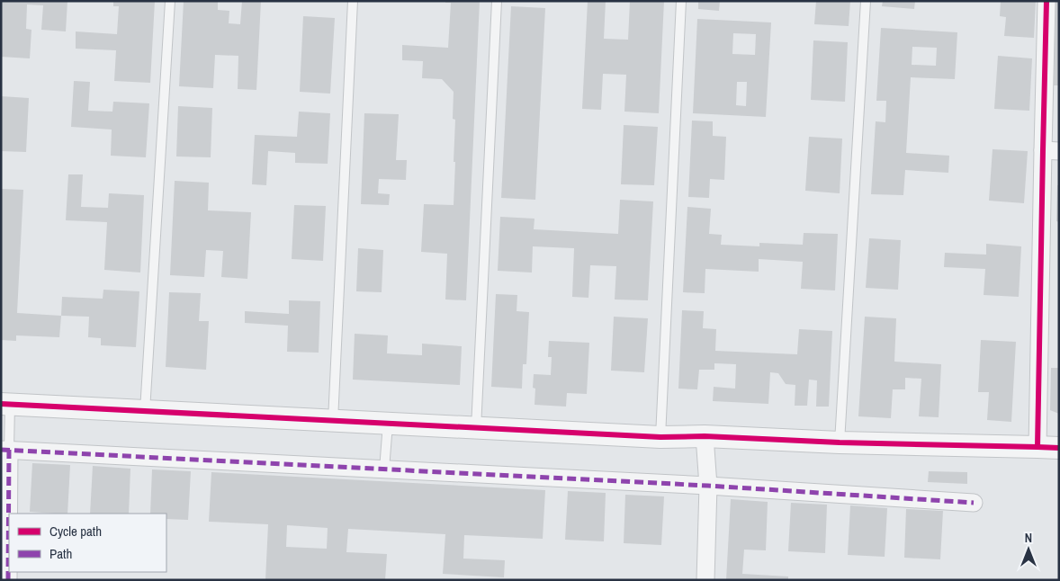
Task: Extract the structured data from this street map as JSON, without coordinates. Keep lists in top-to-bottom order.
{
  "legend": ["Cycle path", "Path"],
  "north": "top"
}
